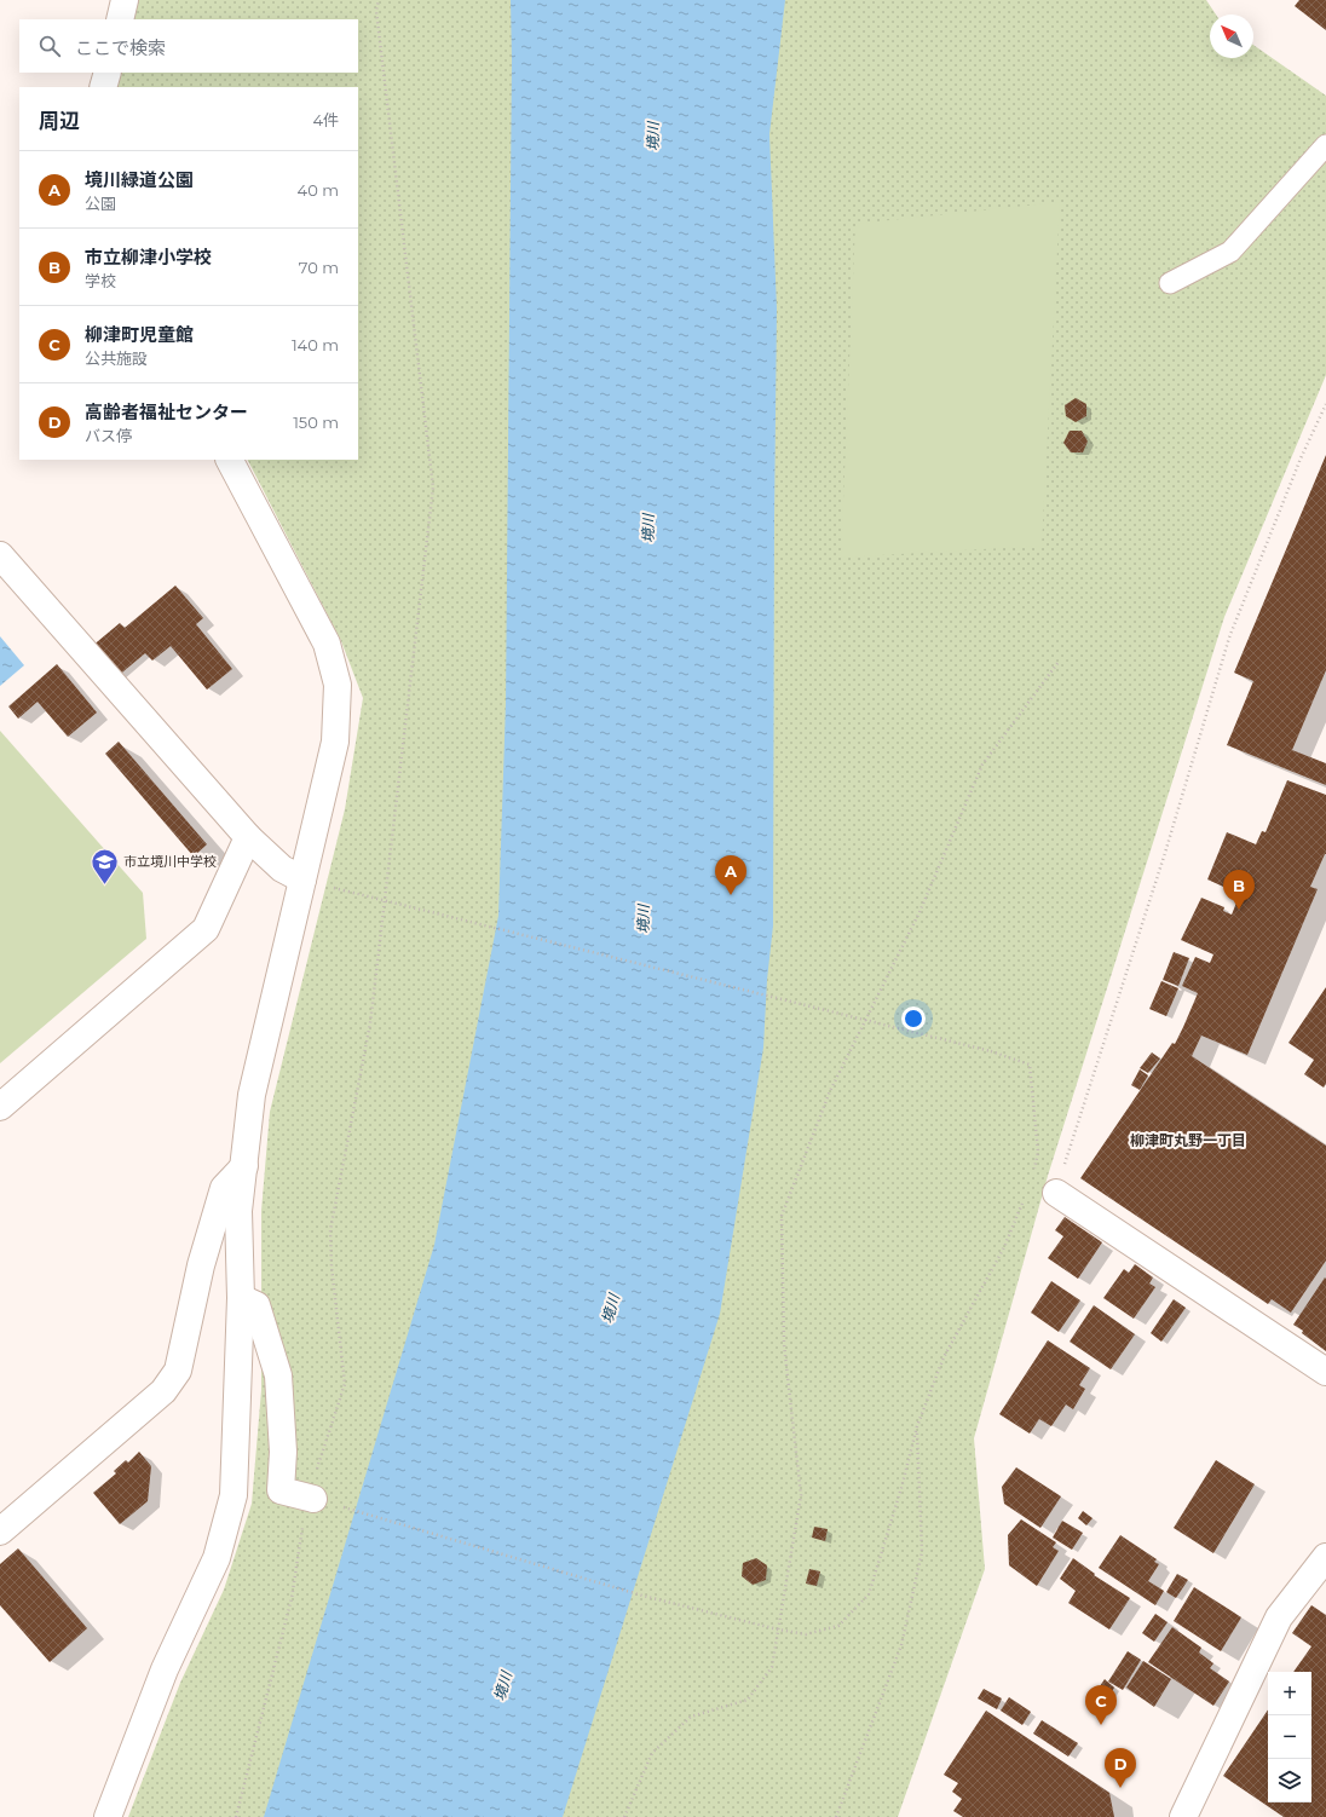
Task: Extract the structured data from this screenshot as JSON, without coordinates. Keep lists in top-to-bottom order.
{
  "districts": ["柳津町丸野一丁目"],
  "water": ["境川"],
  "places": {
    "school or university": ["市立境川中学校"]
  },
  "north": "top left",
  "page": {
    "search": "ここで検索",
    "heading": ["周辺", "4件"],
    "list": [
      {
        "mark": "A",
        "name": "境川緑道公園",
        "note": "公園",
        "value": "40 m"
      },
      {
        "mark": "B",
        "name": "市立柳津小学校",
        "note": "学校",
        "value": "70 m"
      },
      {
        "mark": "C",
        "name": "柳津町児童館",
        "note": "公共施設",
        "value": "140 m"
      },
      {
        "mark": "D",
        "name": "高齢者福祉センター",
        "note": "バス停",
        "value": "150 m"
      }
    ],
    "pins": [
      "A",
      "B",
      "C",
      "D"
    ],
    "map_buttons": ["+", "−"]
  }
}
